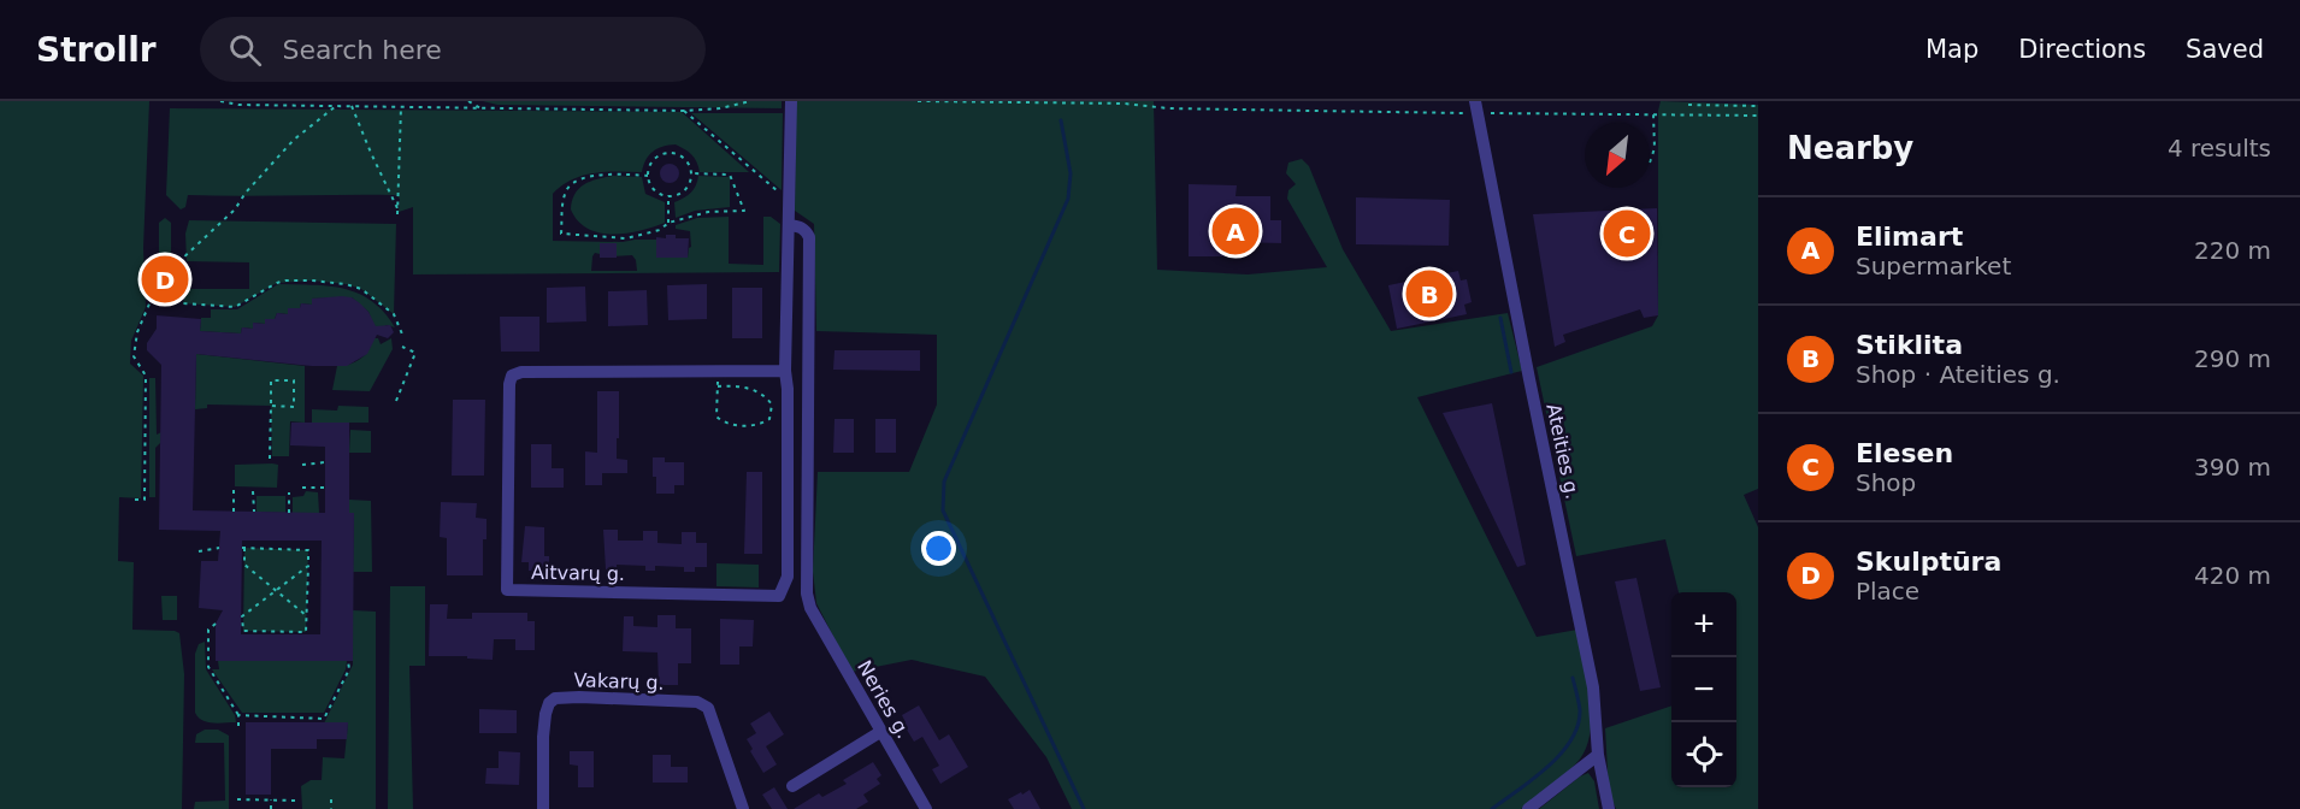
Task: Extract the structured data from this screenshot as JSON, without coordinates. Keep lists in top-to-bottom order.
{
  "streets": {
    "street": [
      "Ateities g.",
      "Aitvarų g.",
      "Vakarų g.",
      "Neries g."
    ]
  },
  "crossings": [
    ["Aitvarų g.", "Neries g."]
  ],
  "north": "bottom left",
  "page": {
    "header": "Strollr",
    "search": "Search here",
    "nav": ["Map", "Directions", "Saved"],
    "heading": ["Nearby", "4 results"],
    "list": [
      {
        "mark": "A",
        "name": "Elimart",
        "note": "Supermarket",
        "value": "220 m"
      },
      {
        "mark": "B",
        "name": "Stiklita",
        "note": "Shop · Ateities g.",
        "value": "290 m"
      },
      {
        "mark": "C",
        "name": "Elesen",
        "note": "Shop",
        "value": "390 m"
      },
      {
        "mark": "D",
        "name": "Skulptūra",
        "note": "Place",
        "value": "420 m"
      }
    ],
    "pins": [
      "A",
      "C",
      "D",
      "B"
    ],
    "map_buttons": ["+", "−"]
  }
}
